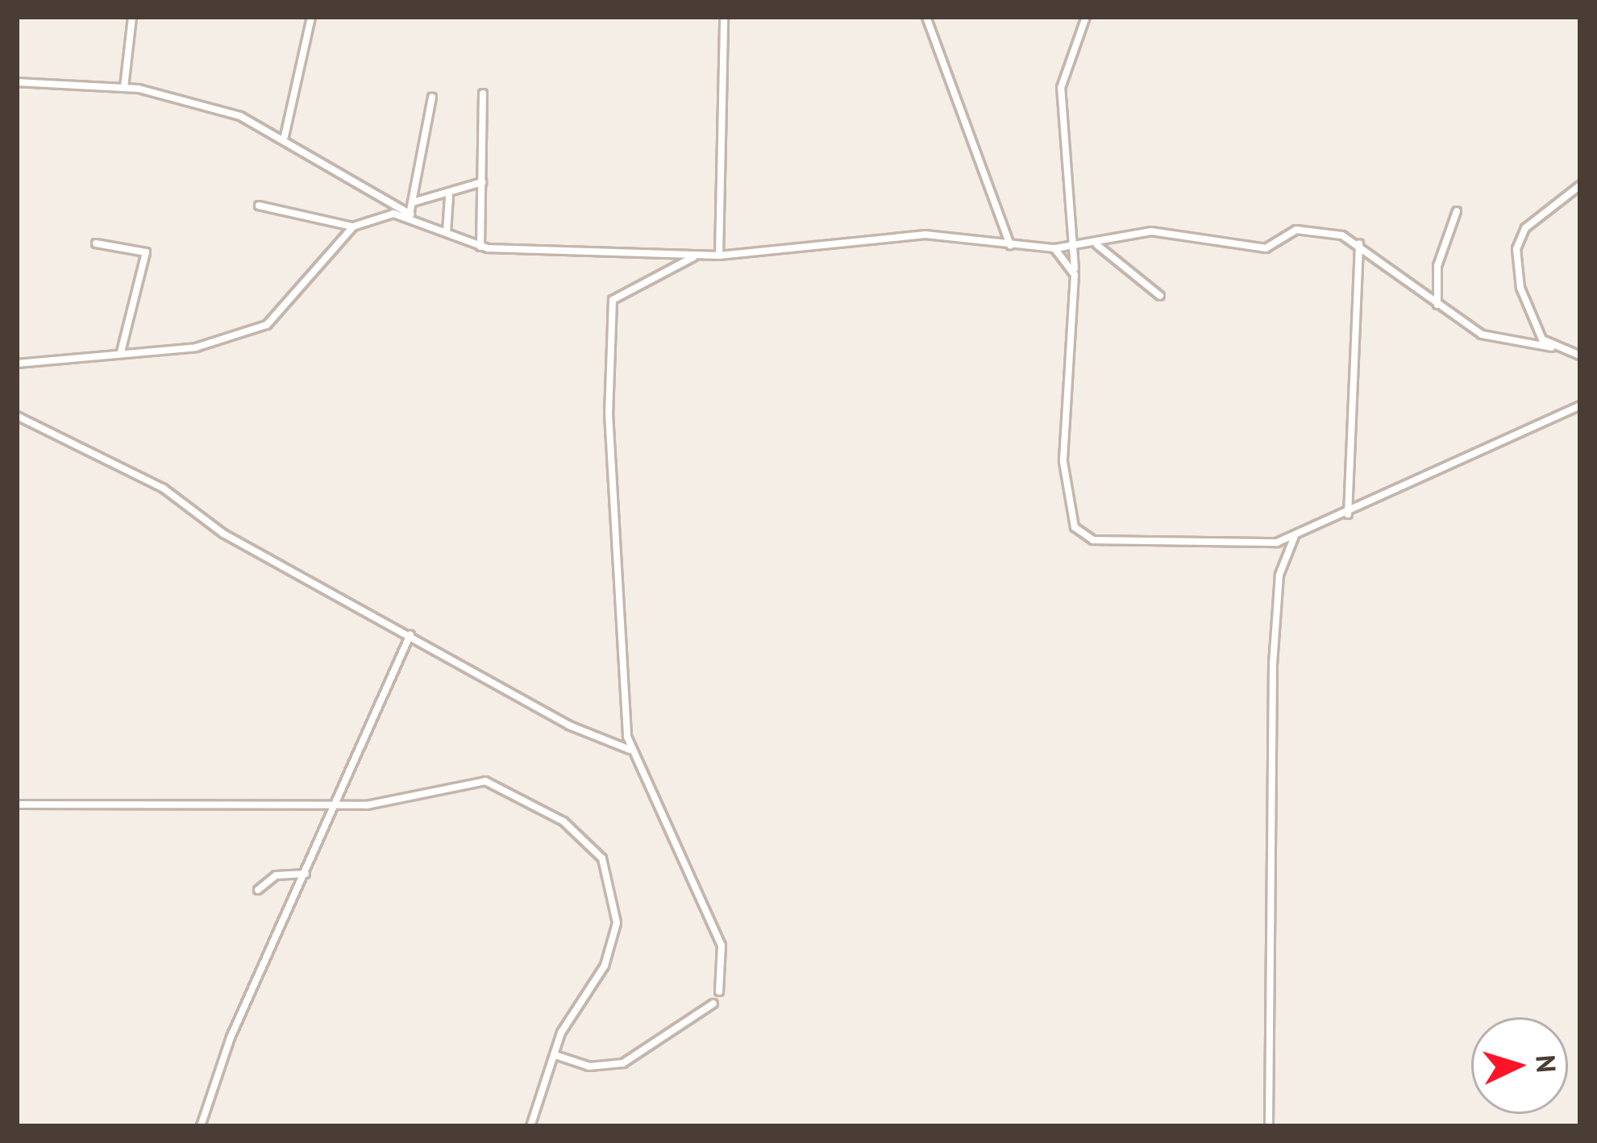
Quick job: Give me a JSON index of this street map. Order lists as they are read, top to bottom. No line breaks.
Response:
{"north":"right"}
